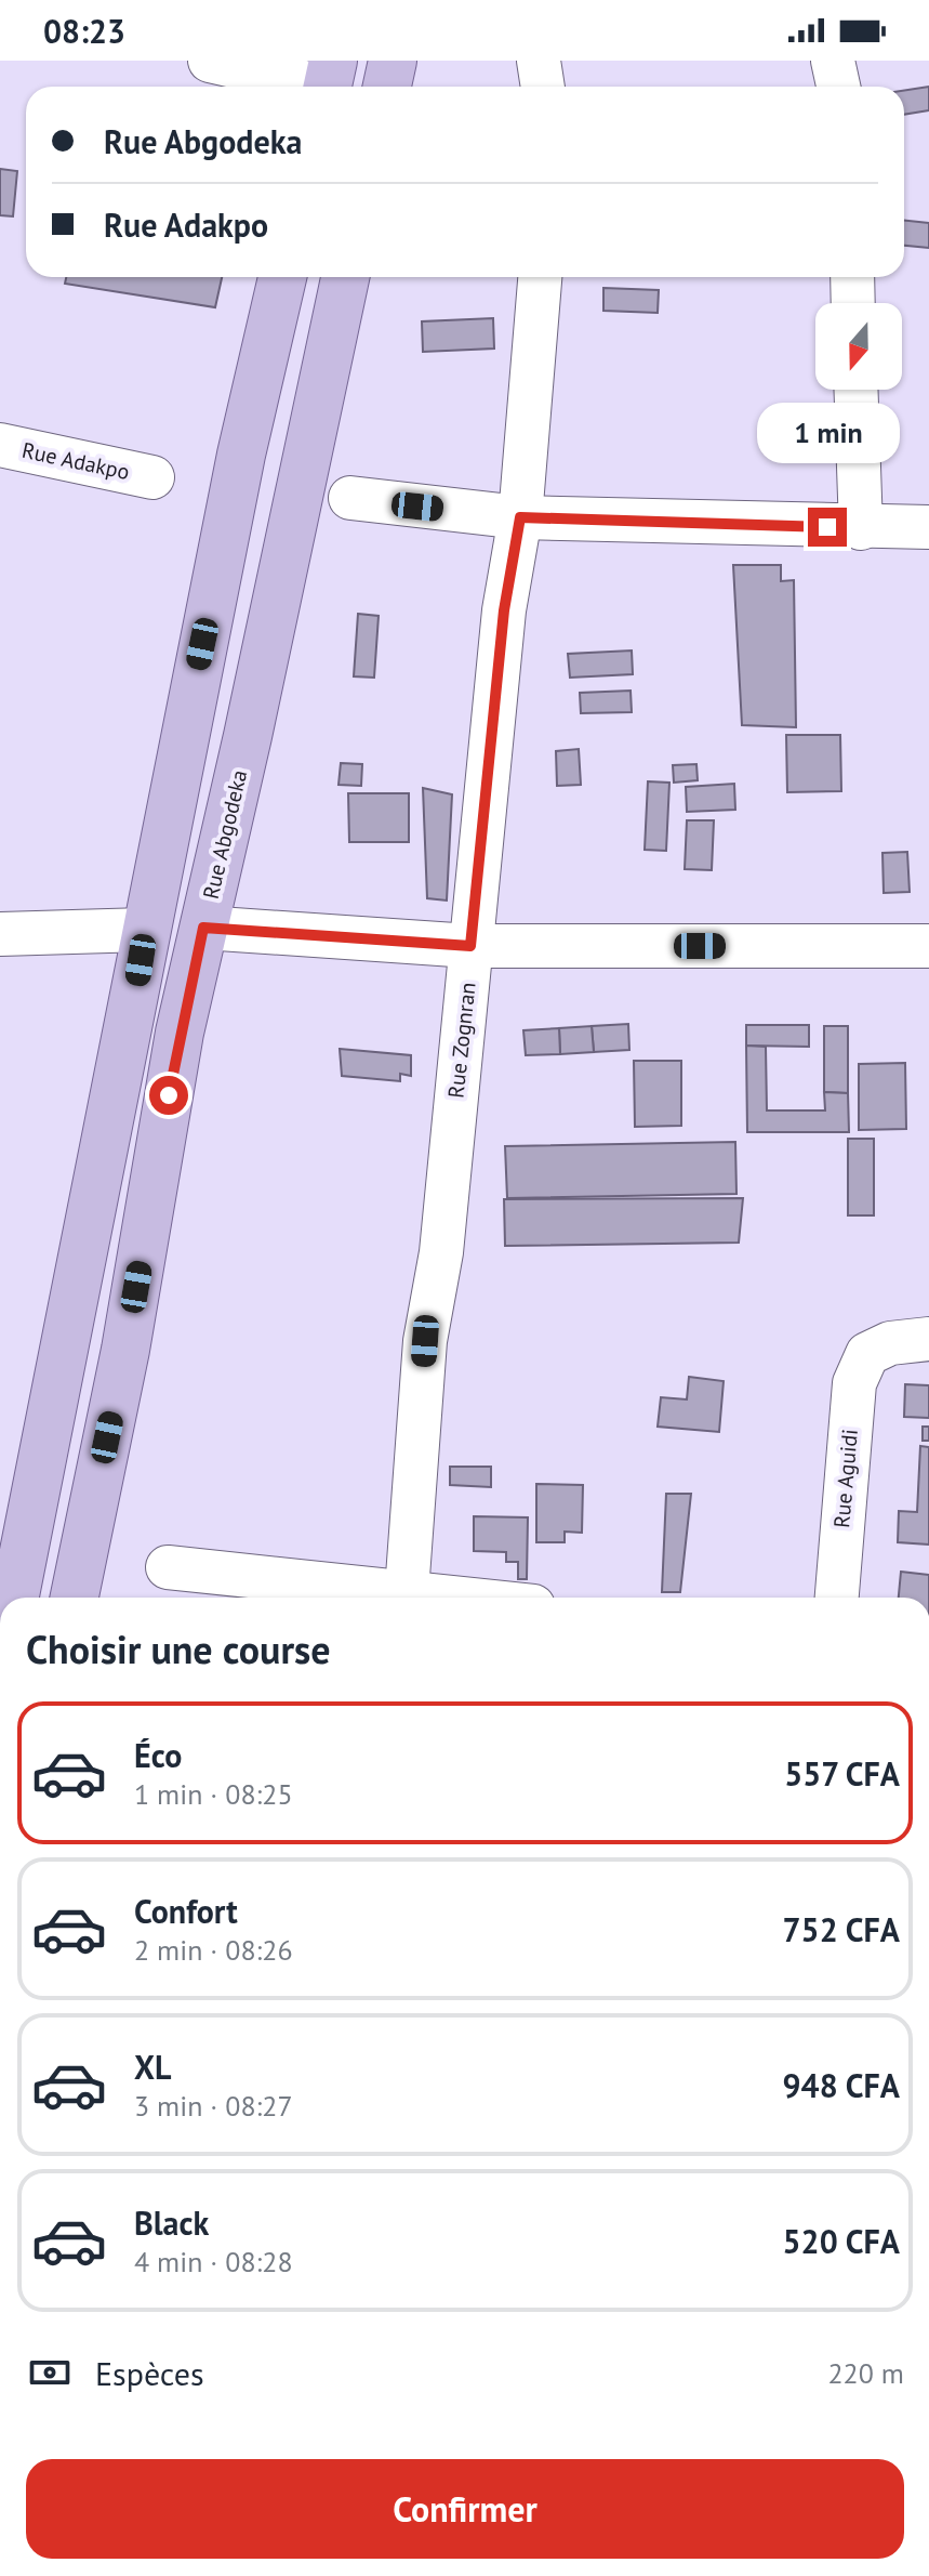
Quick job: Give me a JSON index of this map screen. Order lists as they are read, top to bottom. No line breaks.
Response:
{"streets":{"main road":["Rue Abgodeka"],"street":["Rue Adakpo","Rue Zognran","Rue Aguidi"]},"north":"bottom","page":{"status":"08:23","banner":["Rue Abgodeka","Rue Adakpo"],"bubble":"1 min","heading":"Choisir une course","list":[{"name":"Éco","note":"1 min · 08:25","value":"557 CFA"},{"name":"Confort","note":"2 min · 08:26","value":"752 CFA"},{"name":"XL","note":"3 min · 08:27","value":"948 CFA"},{"name":"Black","note":"4 min · 08:28","value":"520 CFA"}],"pay":["Espèces","220 m"],"buttons":"Confirmer"}}
